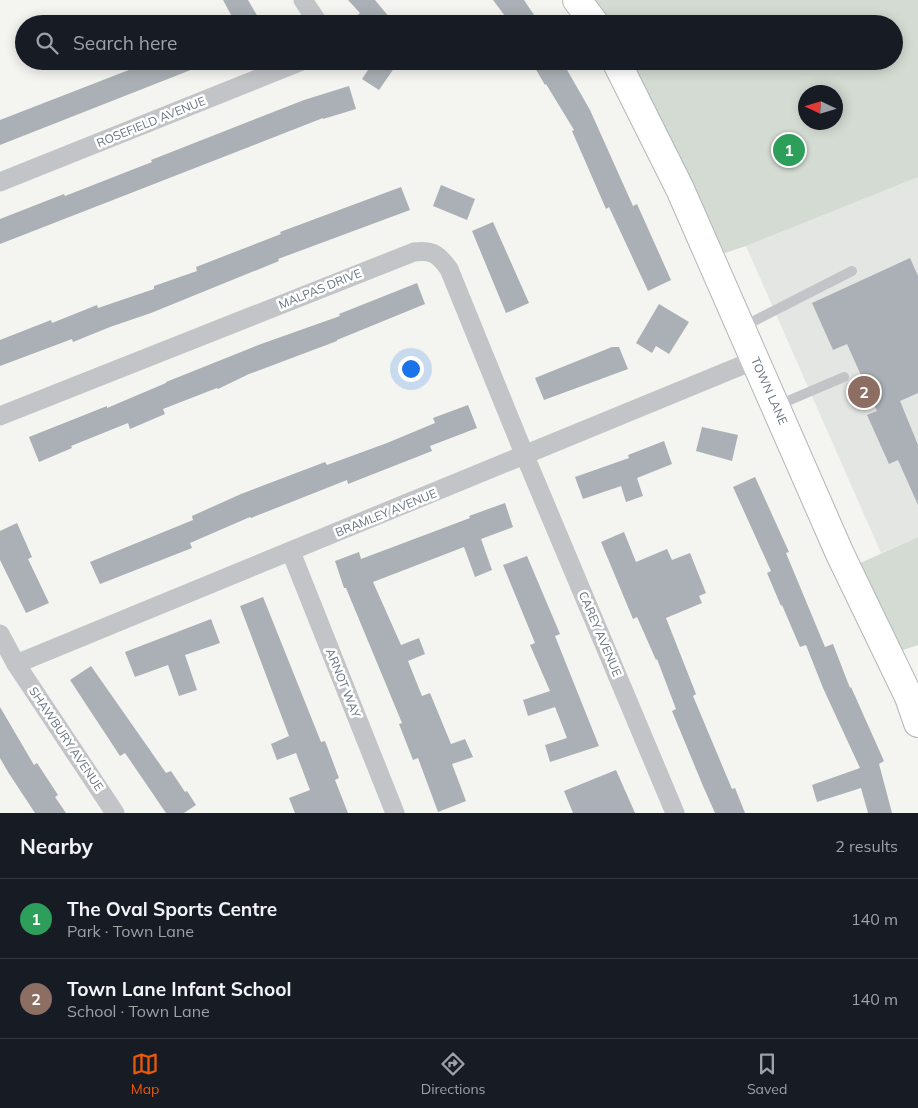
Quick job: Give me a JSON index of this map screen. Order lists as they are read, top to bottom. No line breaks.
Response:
{"streets":{"main road":["TOWN LANE"],"street":["ROSEFIELD AVENUE","MALPAS DRIVE","BRAMLEY AVENUE","CAREY AVENUE","ARNOT WAY","SHAWBURY AVENUE"]},"crossings":[["MALPAS DRIVE","BRAMLEY AVENUE"],["MALPAS DRIVE","CAREY AVENUE"],["TOWN LANE","BRAMLEY AVENUE"],["BRAMLEY AVENUE","CAREY AVENUE"],["BRAMLEY AVENUE","ARNOT WAY"],["BRAMLEY AVENUE","SHAWBURY AVENUE"]],"north":"left","page":{"search":"Search here","pins":["1","2"],"heading":["Nearby","2 results"],"list":[{"mark":"1","name":"The Oval Sports Centre","note":"Park · Town Lane","value":"140 m"},{"mark":"2","name":"Town Lane Infant School","note":"School · Town Lane","value":"140 m"}],"nav":["Map","Directions","Saved"]}}
